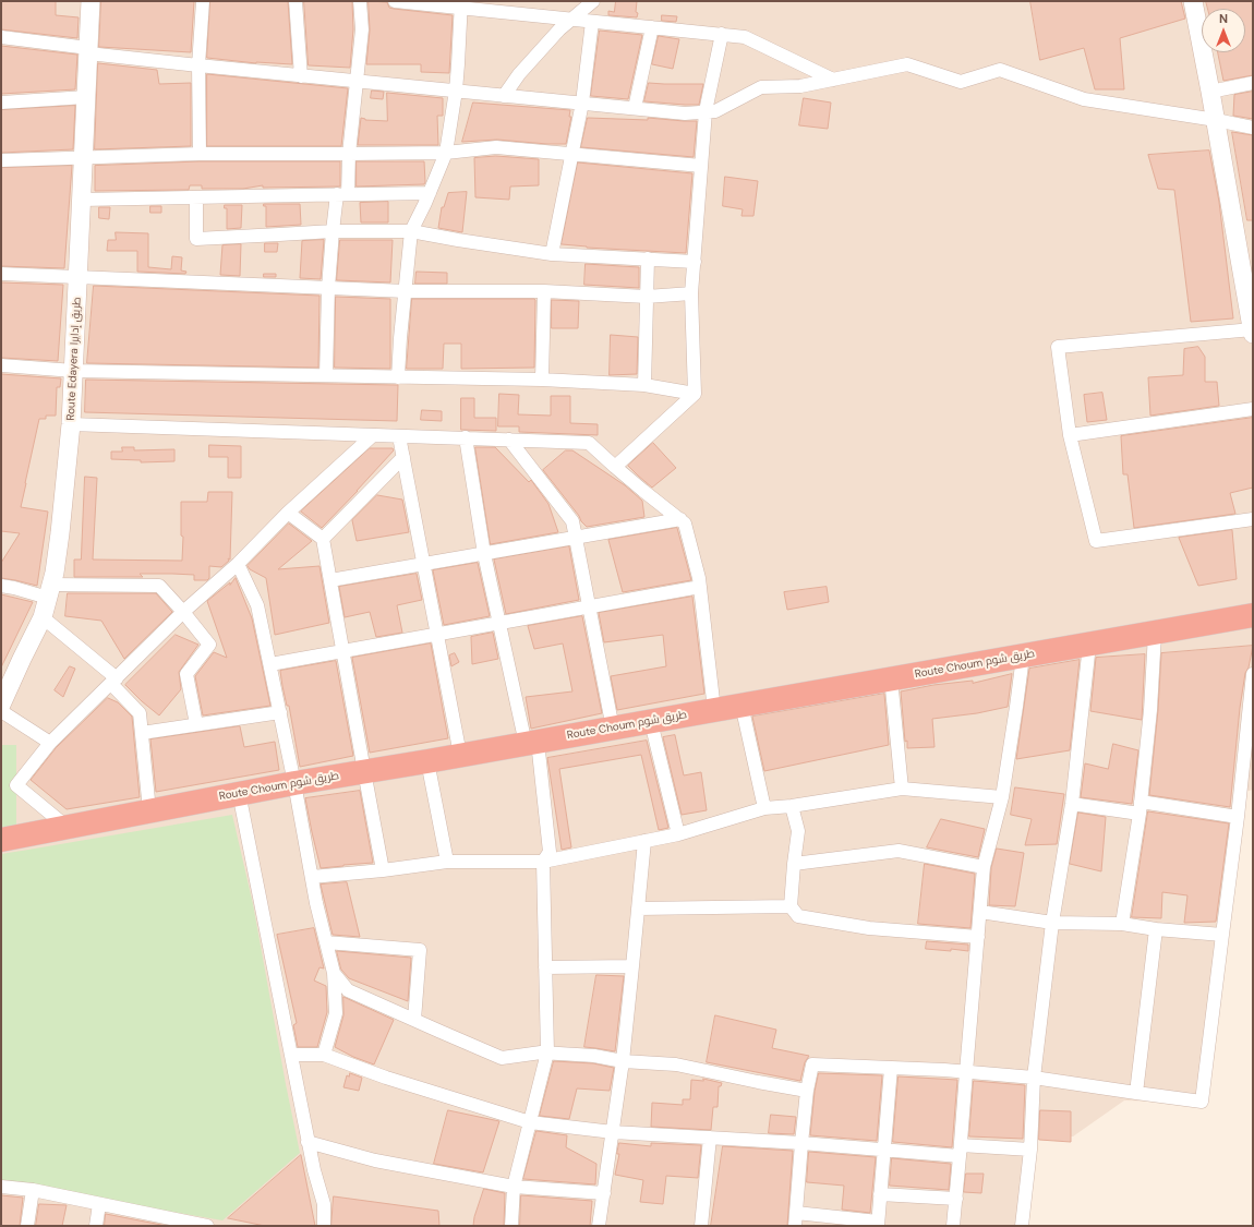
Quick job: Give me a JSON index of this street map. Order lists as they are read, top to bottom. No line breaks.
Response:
{"streets":{"highway":["Route Choum طريق شوم"],"street":["Route Edayera طريق إدايرا"]},"north":"top"}
